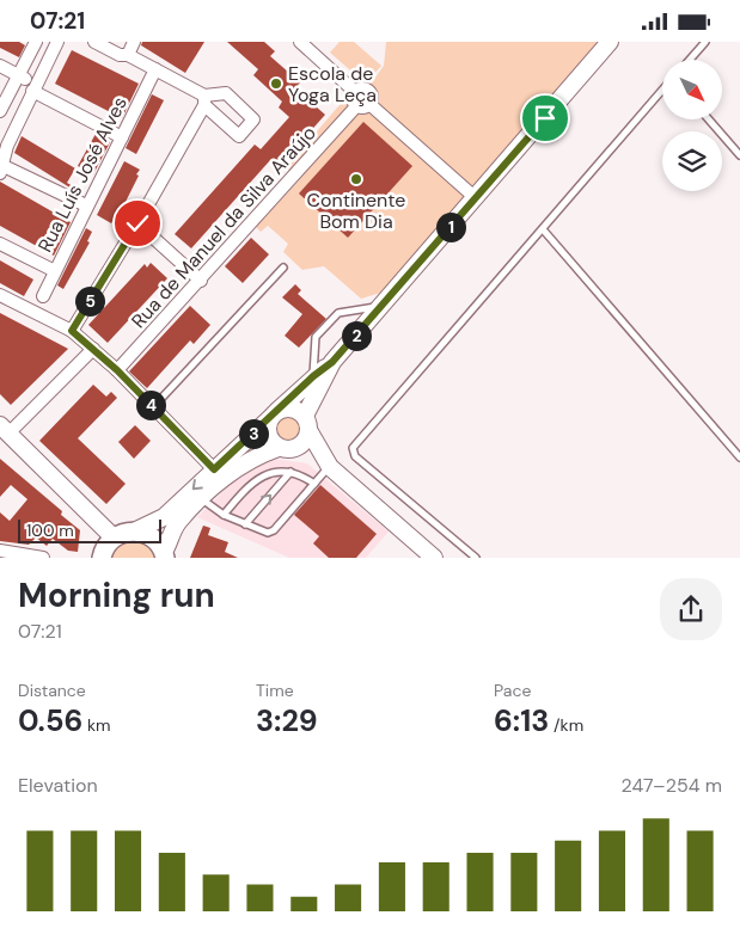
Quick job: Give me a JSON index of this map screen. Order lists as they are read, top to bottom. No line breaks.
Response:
{"streets":{"street":["Rua Luís José Alves","Rua de Manuel da Silva Araújo"]},"places":["Escola de Yoga Leça","Continente Bom Dia"],"scale_bar":"100 m","north":"bottom right","page":{"status":"07:21","pins":["1","5","2","4","3"],"scale":"100 m","heading":["Morning run","07:21"],"stats":[["Distance","0.56 km"],["Time","3:29"],["Pace","6:13 /km"]],"chart":["Elevation","247–254 m"]}}
